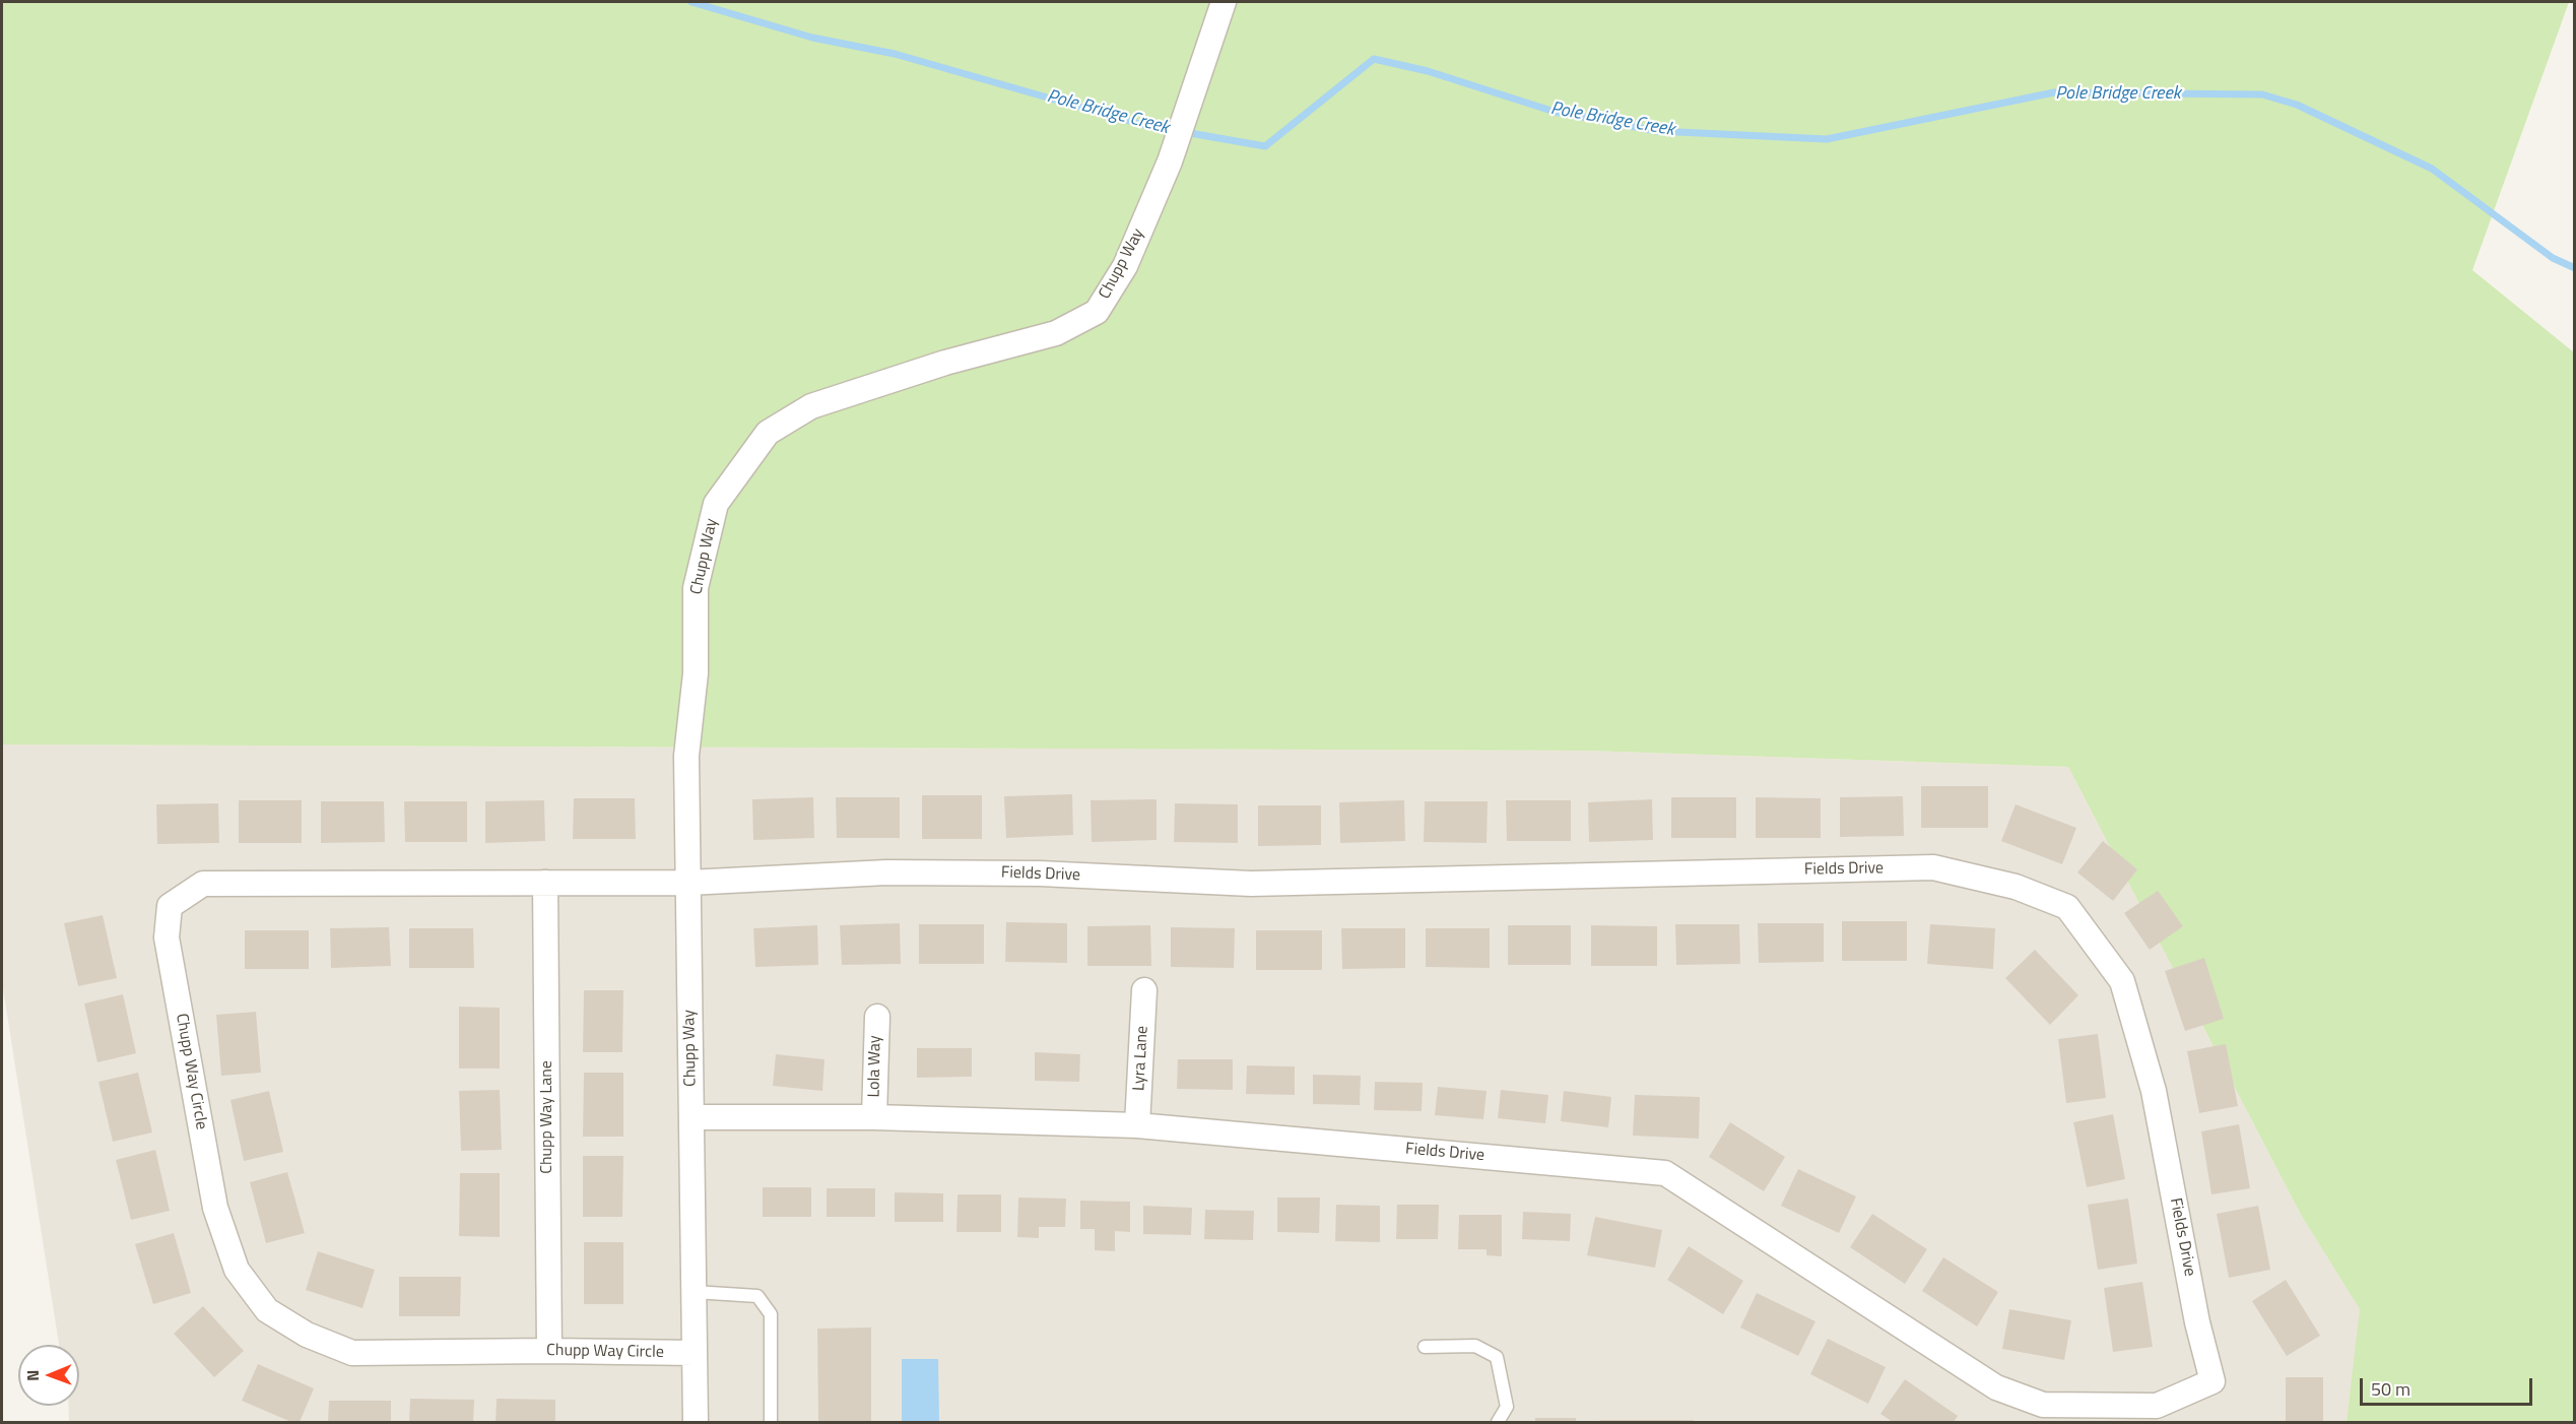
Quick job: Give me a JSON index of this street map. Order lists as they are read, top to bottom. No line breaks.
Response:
{"streets":{"street":["Chupp Way","Fields Drive","Lyra Lane","Lola Way","Chupp Way Circle","Chupp Way Lane"]},"crossings":[["Chupp Way","Fields Drive"],["Chupp Way","Chupp Way Circle"],["Fields Drive","Lyra Lane"],["Fields Drive","Lola Way"],["Fields Drive","Chupp Way Circle"],["Chupp Way Circle","Chupp Way Lane"]],"water":["Pole Bridge Creek"],"scale_bar":"50 m","north":"left"}
